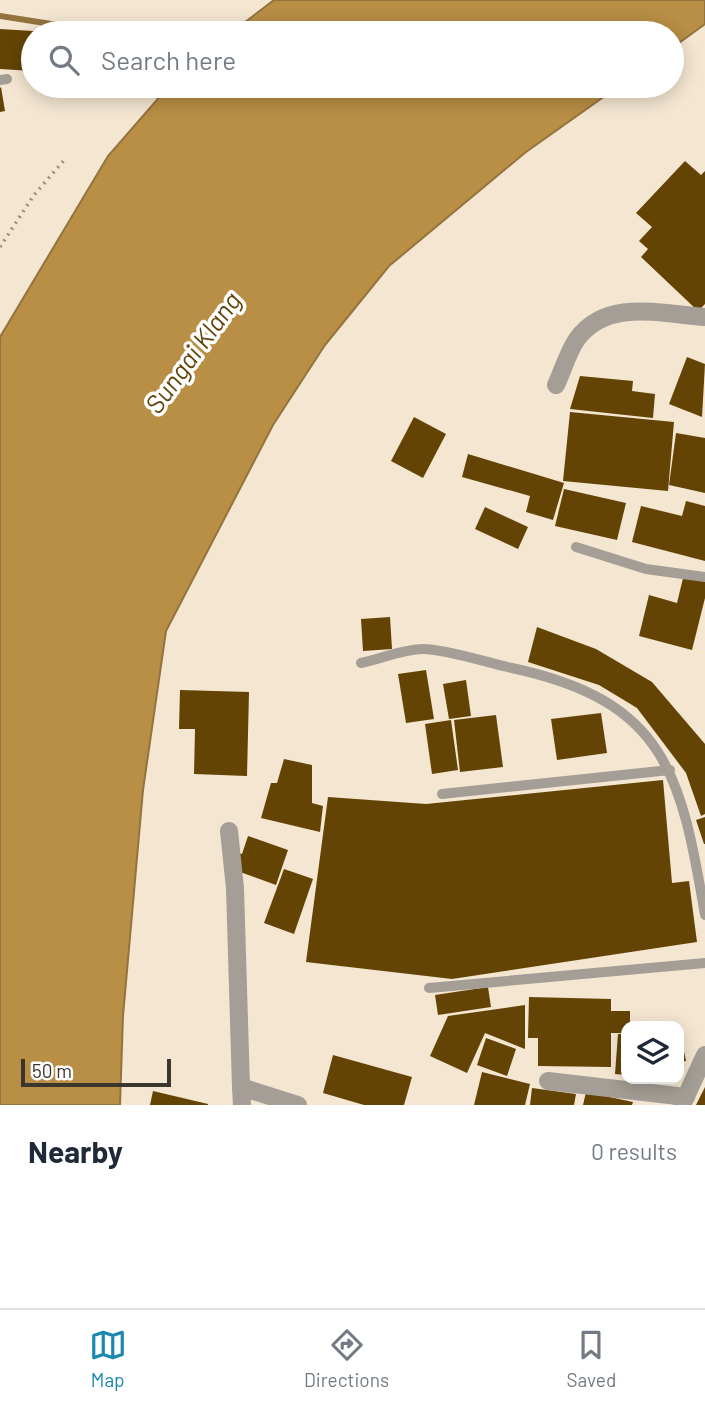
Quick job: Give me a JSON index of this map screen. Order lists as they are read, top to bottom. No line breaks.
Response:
{"water":["Sungai Klang"],"scale_bar":"50 m","page":{"search":"Search here","scale":"50 m","heading":["Nearby","0 results"],"nav":["Map","Directions","Saved"]}}
